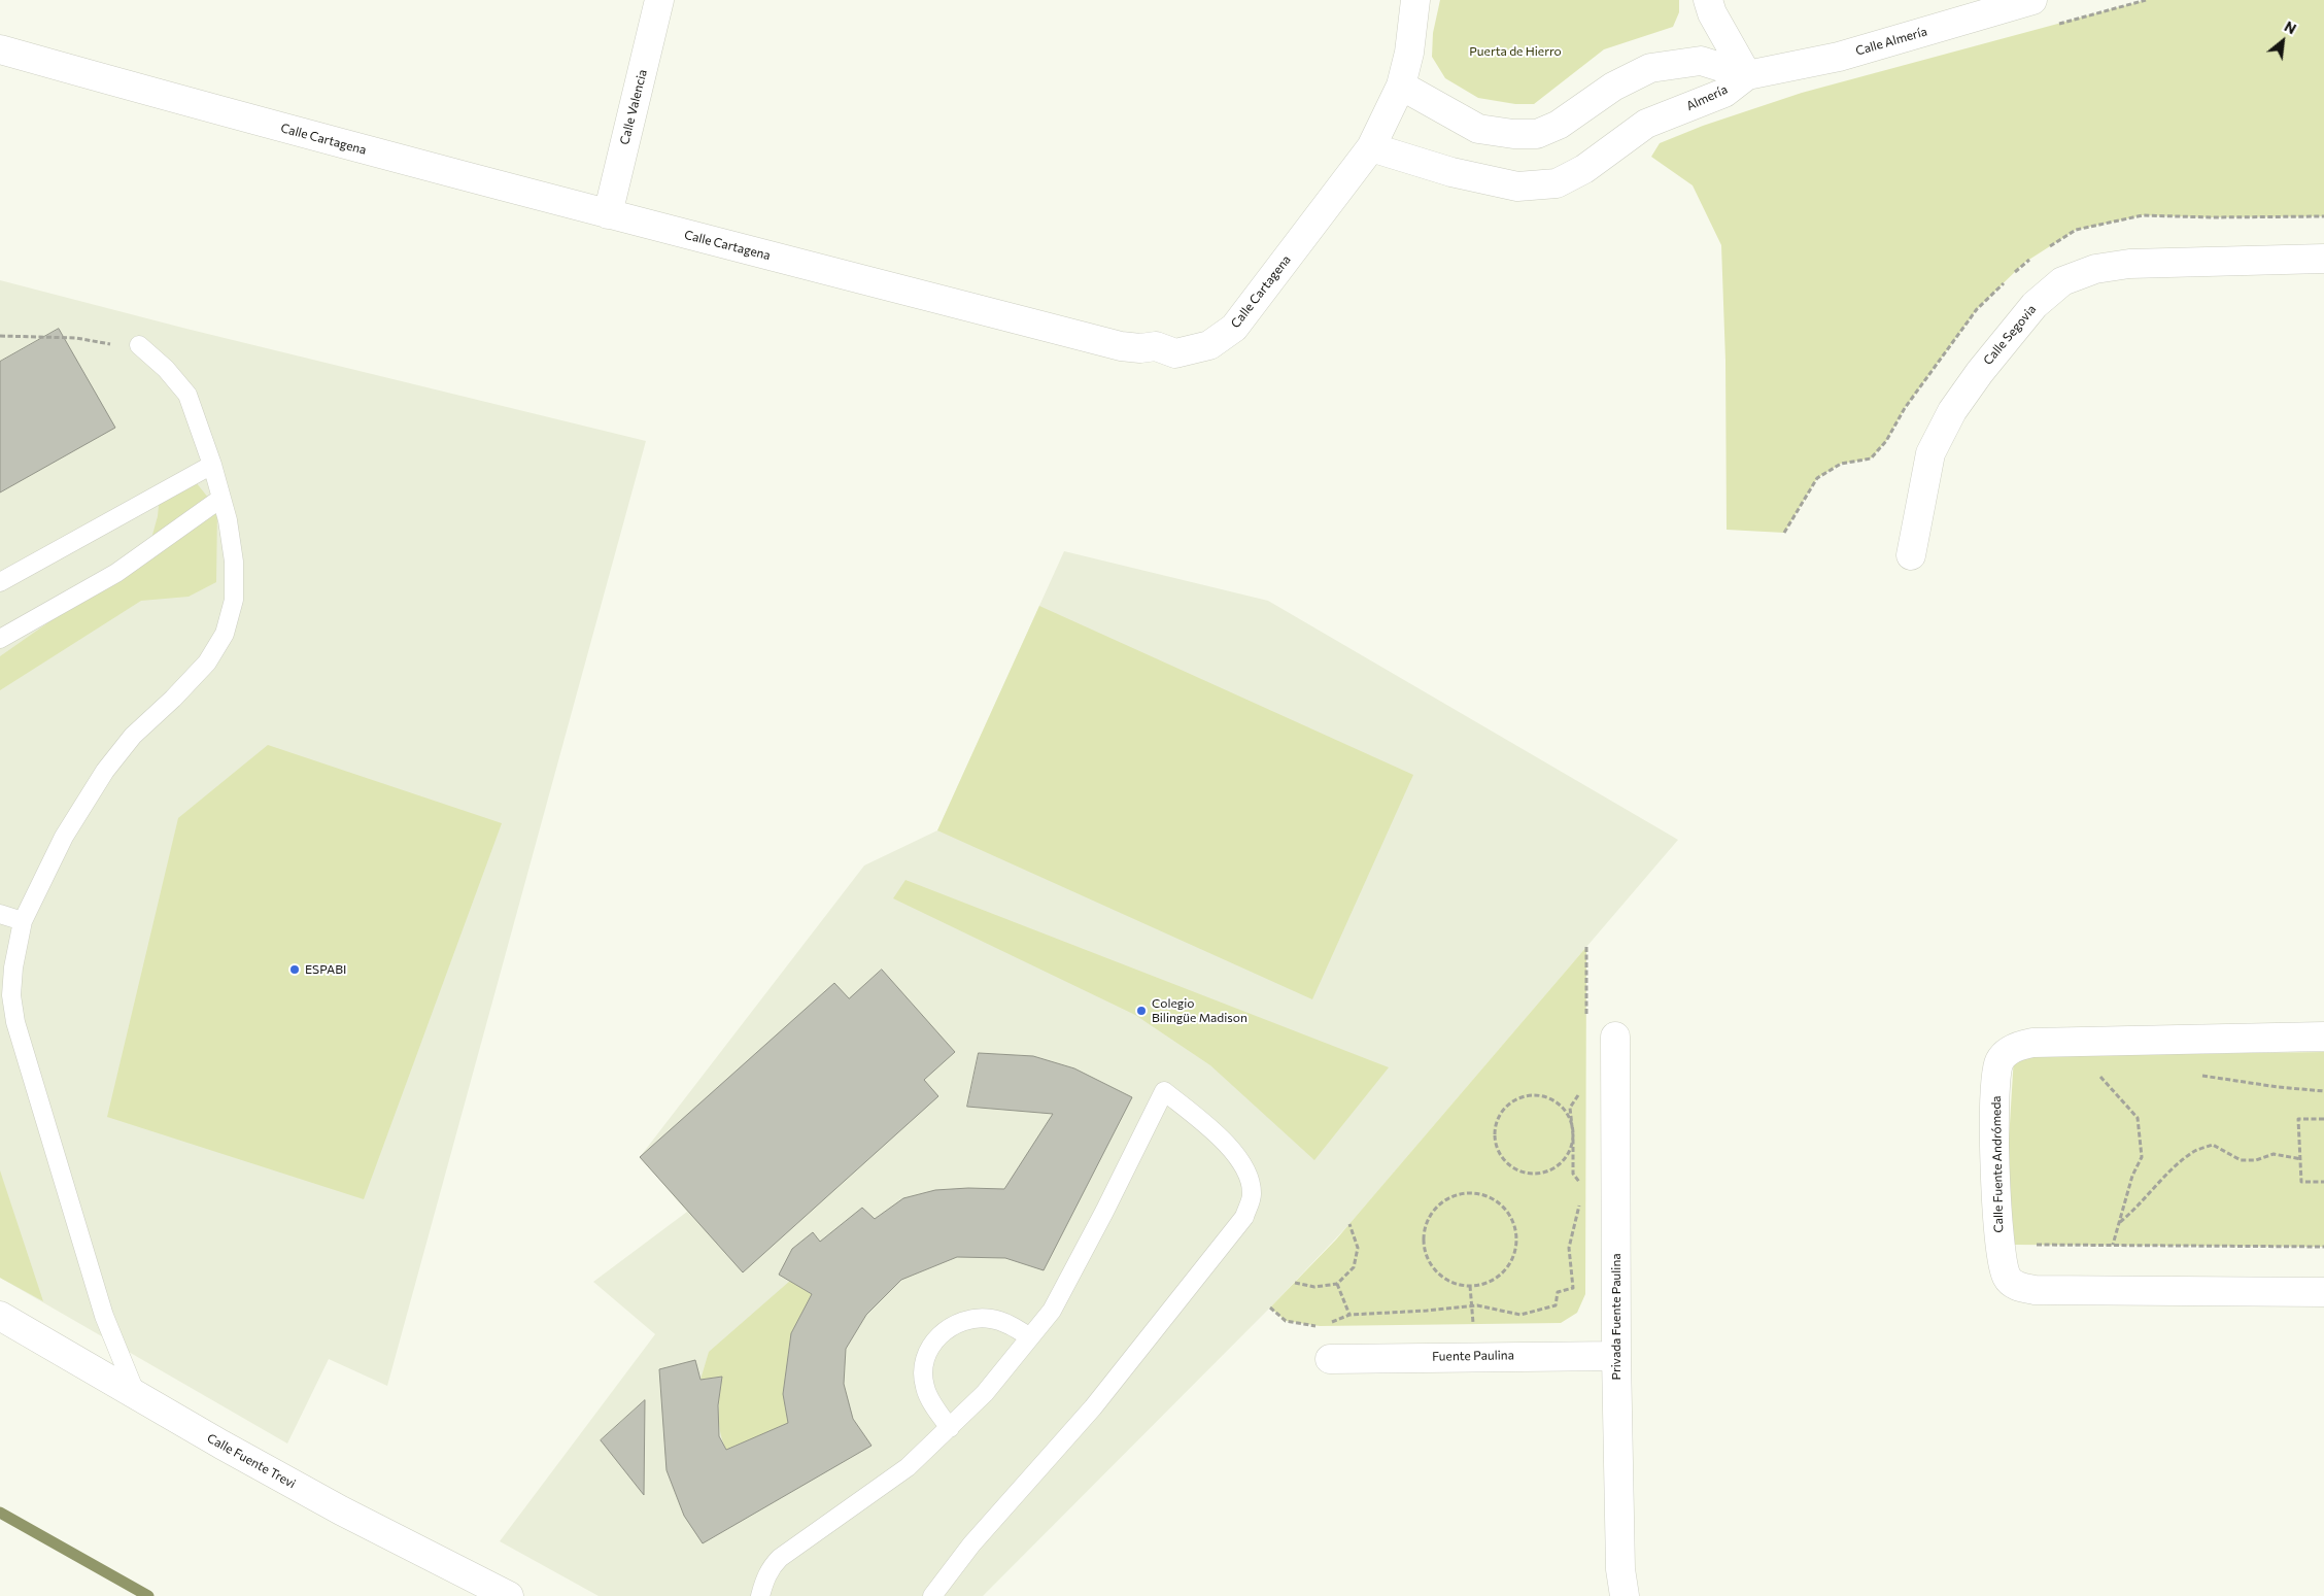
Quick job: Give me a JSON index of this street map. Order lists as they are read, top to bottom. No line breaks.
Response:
{"streets":{"street":["Calle Almería","Almería","Calle Valencia","Calle Cartagena","Calle Segovia","Calle Fuente Andrómeda","Privada Fuente Paulina","Fuente Paulina","Calle Fuente Trevi"]},"crossings":[["Calle Almería","Almería"],["Almería","Calle Cartagena"],["Calle Valencia","Calle Cartagena"],["Privada Fuente Paulina","Fuente Paulina"]],"parks":["Puerta de Hierro"],"places":["ESPABI","Colegio Bilingüe Madison"],"north":"top right"}
